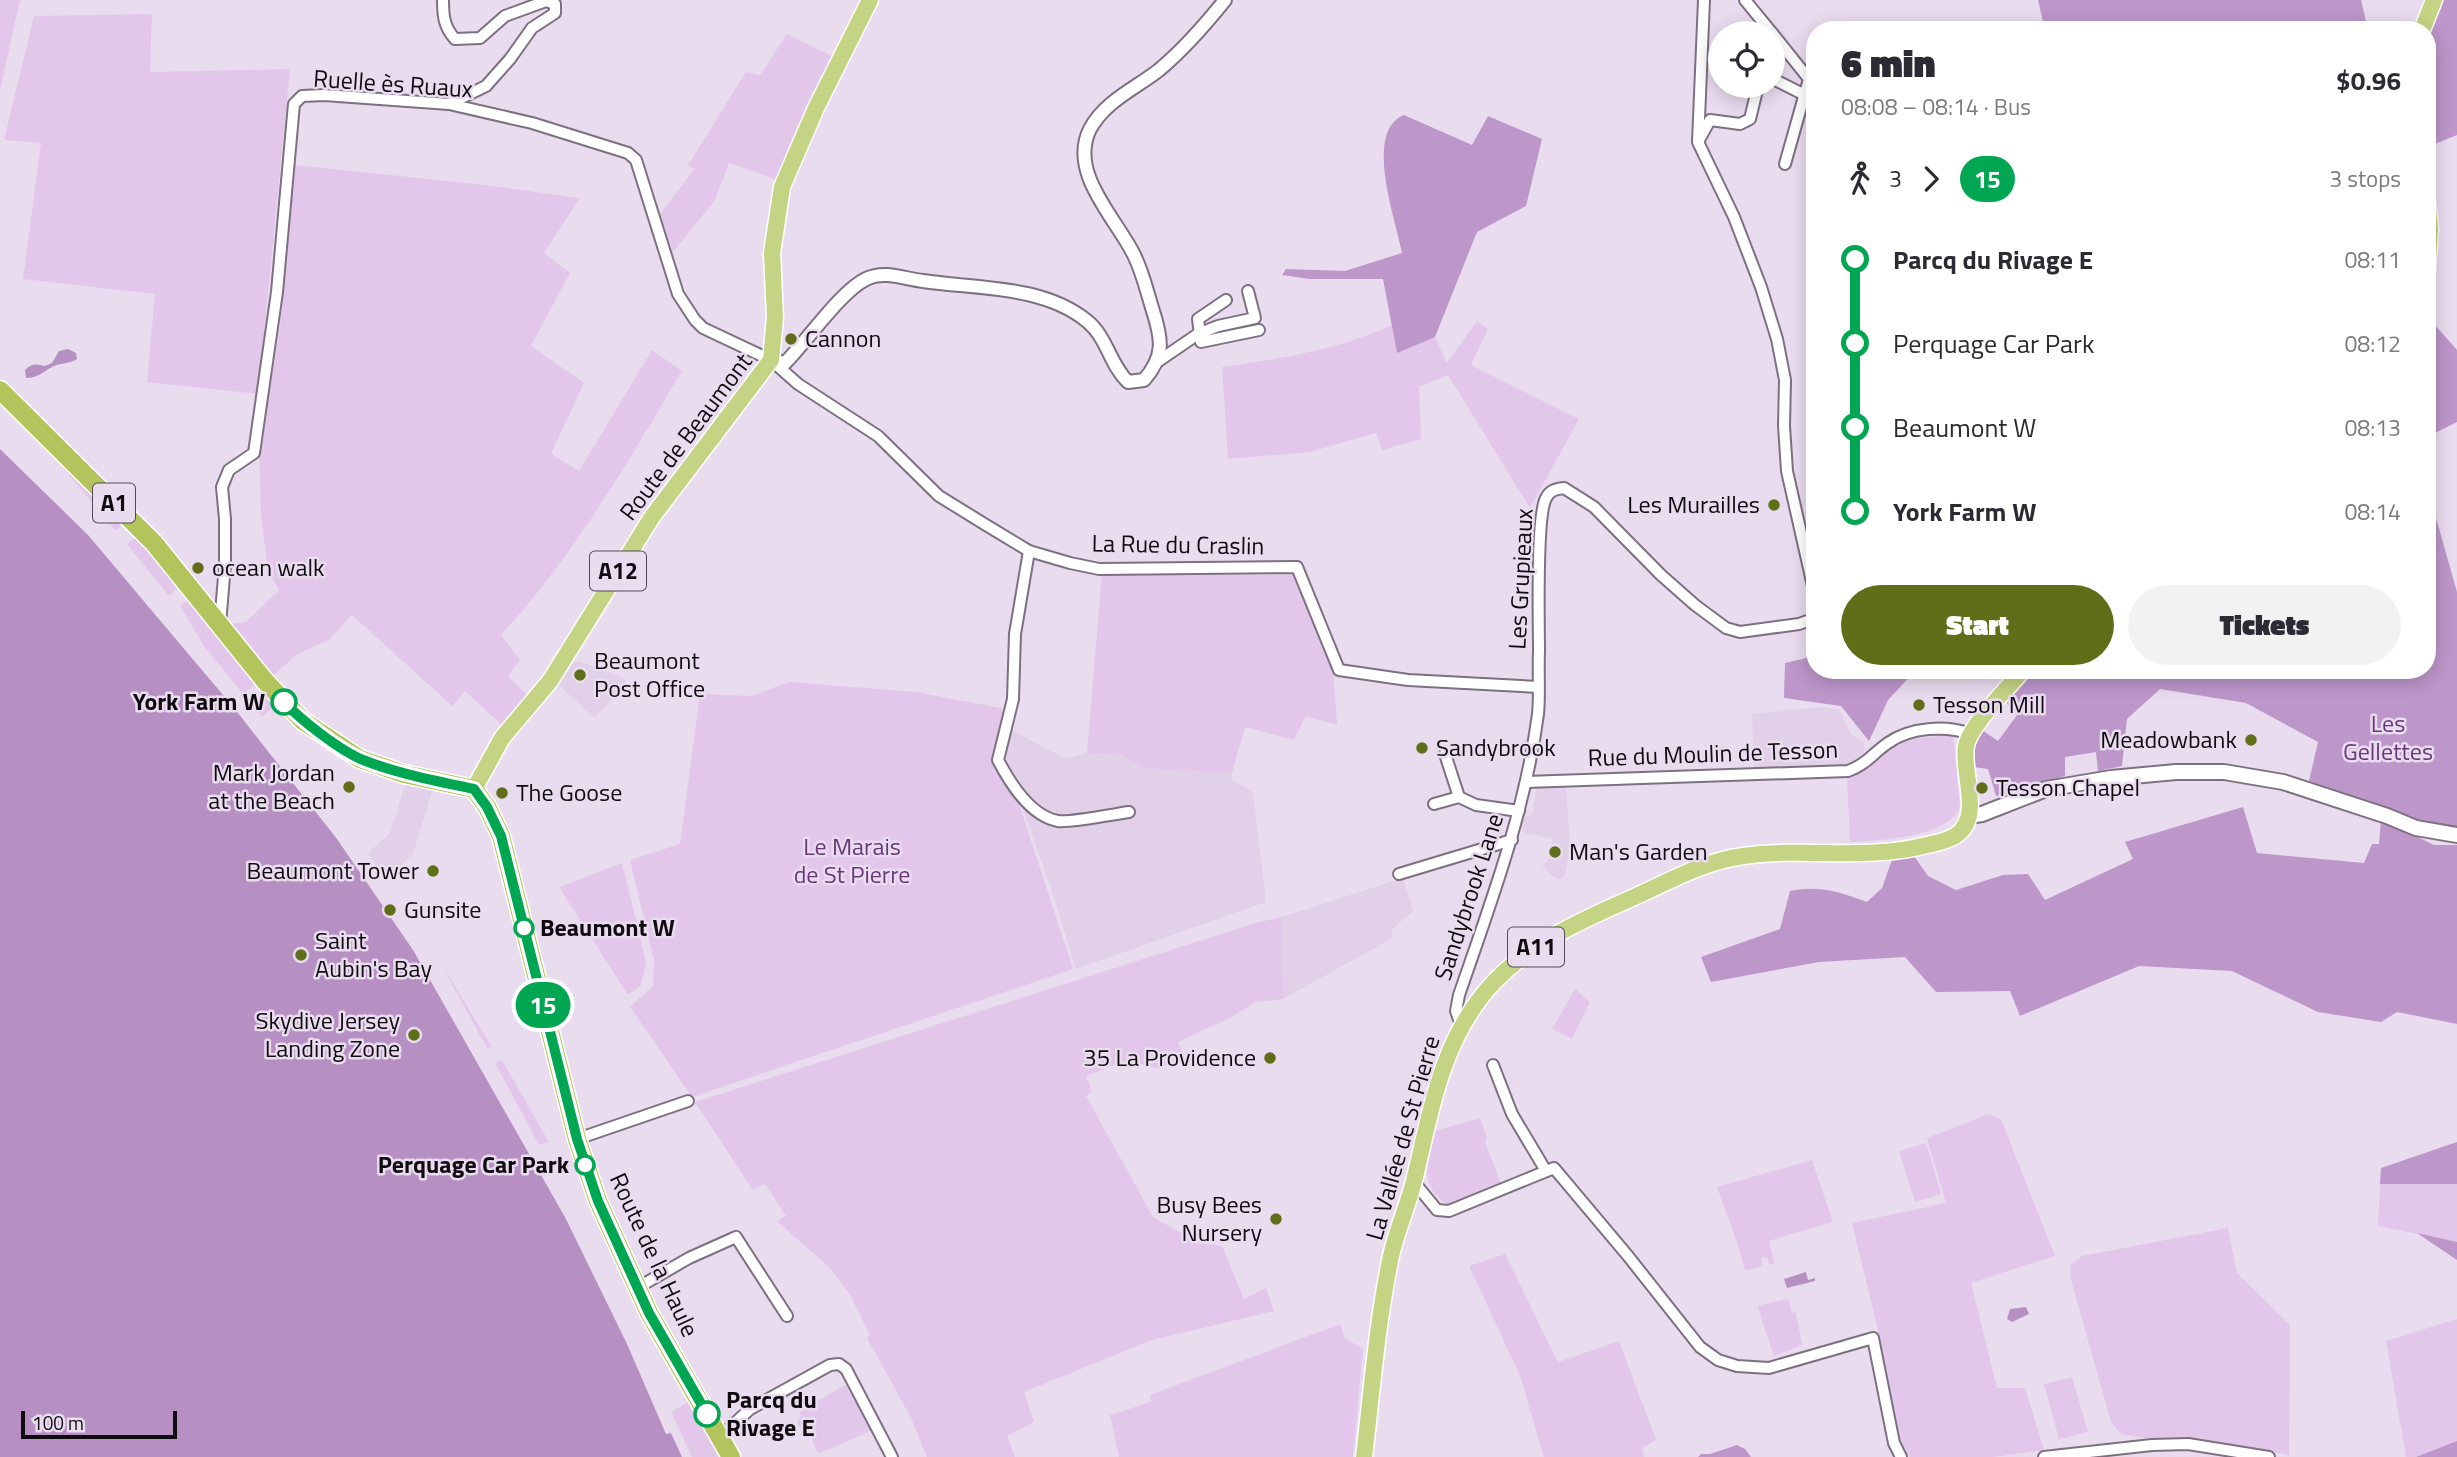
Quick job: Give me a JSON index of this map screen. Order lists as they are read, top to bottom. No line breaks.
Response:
{"streets":{"highway":["A1","Route de la Haule"],"main road":["Route de Beaumont","A12","A11","La Vallée de St Pierre"],"street":["Ruelle ès Ruaux","La Rue du Craslin","Les Grupieaux","Rue du Moulin de Tesson","Sandybrook Lane"]},"crossings":[["Ruelle ès Ruaux","Route de Beaumont"],["Ruelle ès Ruaux","A1"],["Ruelle ès Ruaux","La Rue du Craslin"],["Route de Beaumont","A1"],["Route de Beaumont","La Rue du Craslin"],["Route de Beaumont","Route de la Haule"],["A1","Route de la Haule"],["La Rue du Craslin","Les Grupieaux"],["Les Grupieaux","Rue du Moulin de Tesson"],["Les Grupieaux","Sandybrook Lane"],["Rue du Moulin de Tesson","Sandybrook Lane"],["Sandybrook Lane","La Vallée de St Pierre"]],"parks":["Les Gellettes","Le Marais de St Pierre"],"places":["Cannon","Les Murailles","ocean walk","Beaumont Post Office","York Farm W","Tesson Mill","Meadowbank","Sandybrook","Mark Jordan at the Beach","Tesson Chapel","The Goose","Man's Garden","Beaumont Tower","Gunsite","Beaumont W","Saint Aubin's Bay","Skydive Jersey Landing Zone","35 La Providence","Perquage Car Park","Busy Bees Nursery","Parcq du Rivage E"],"lines":["bus line 15"],"scale_bar":"100 m","page":{"on_map":"15","heading":["6 min","08:08 – 08:14 · Bus","$0.96"],"legs":["3","15","3 stops"],"list":[{"name":"Parcq du Rivage E","value":"08:11"},{"name":"Perquage Car Park","value":"08:12"},{"name":"Beaumont W","value":"08:13"},{"name":"York Farm W","value":"08:14"}],"buttons":["Start","Tickets"],"scale":"100 m"}}
